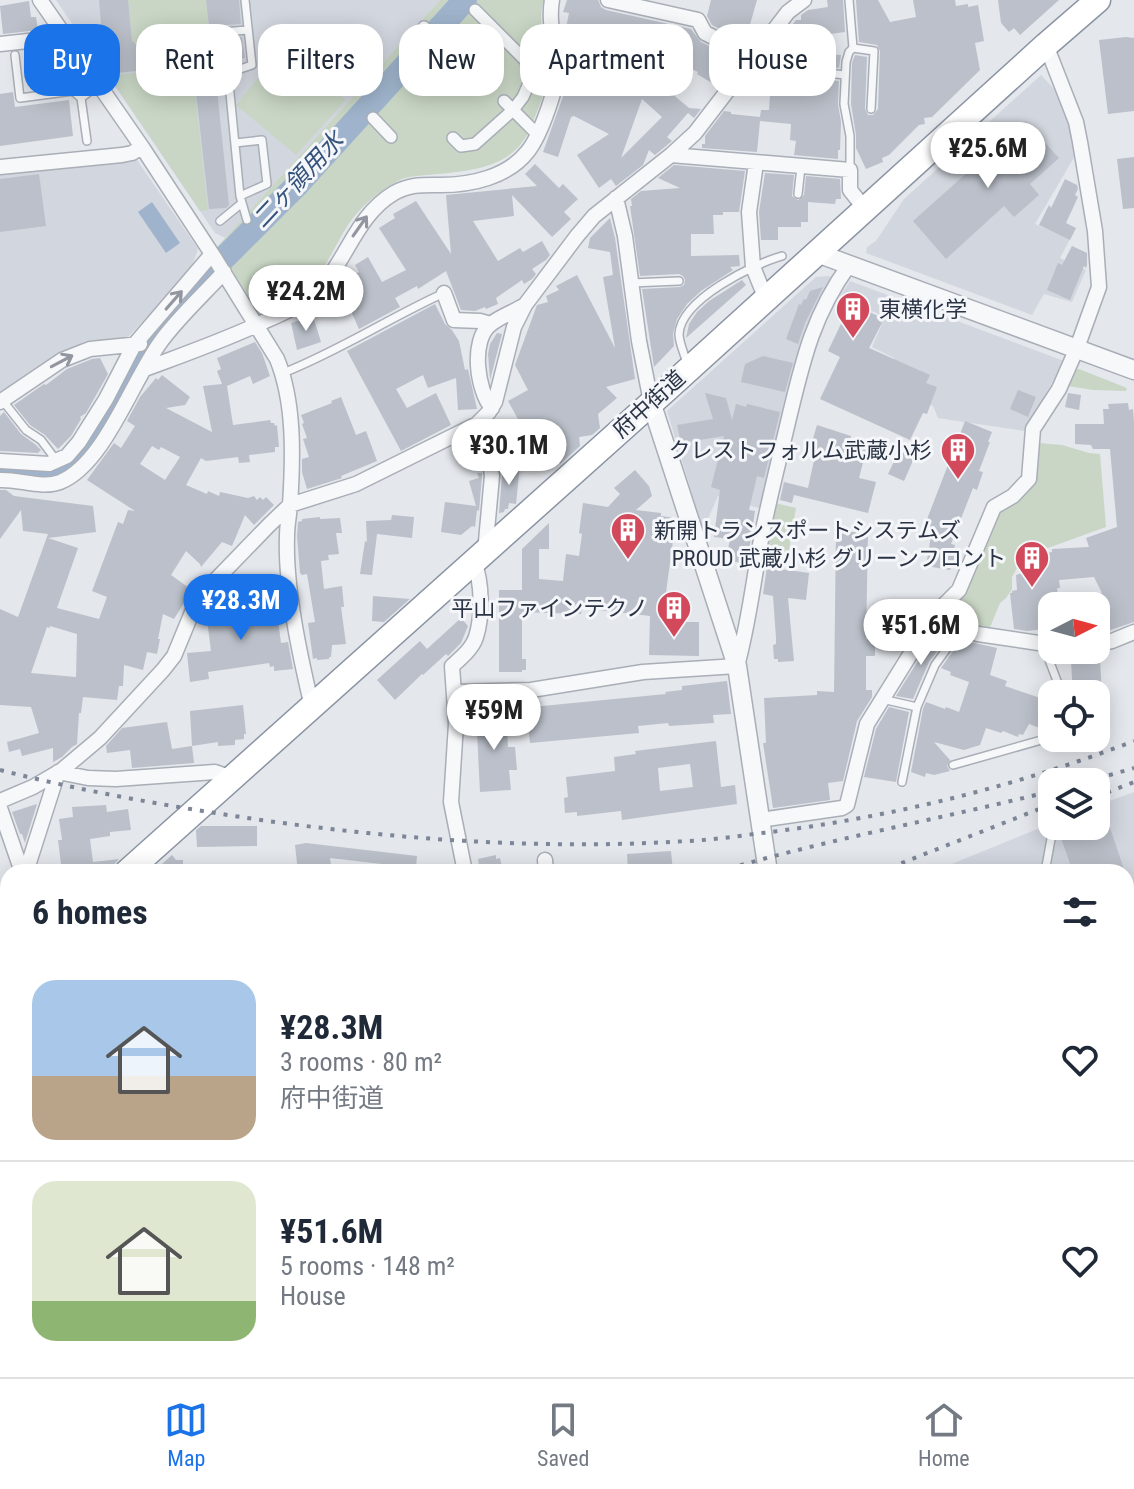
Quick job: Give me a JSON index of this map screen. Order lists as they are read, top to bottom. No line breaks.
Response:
{"streets":{"highway":["府中街道"]},"water":["二ヶ領用水"],"places":{"building":["東横化学","クレストフォルム武蔵小杉","新開トランスポートシステムズ","PROUD 武蔵小杉 グリーンフロント","平山ファインテクノ"]},"north":"right","page":{"chip":["Buy","Rent","Filters","New","Apartment","House"],"price":["¥25.6M","¥24.2M","¥30.1M","¥28.3M","¥51.6M","¥59M"],"heading":"6 homes","list":[{"name":"¥28.3M","note":"3 rooms · 80 m² · 府中街道"},{"name":"¥51.6M","note":"5 rooms · 148 m² · House"}],"tabs":["Map","Saved","Home"]}}
